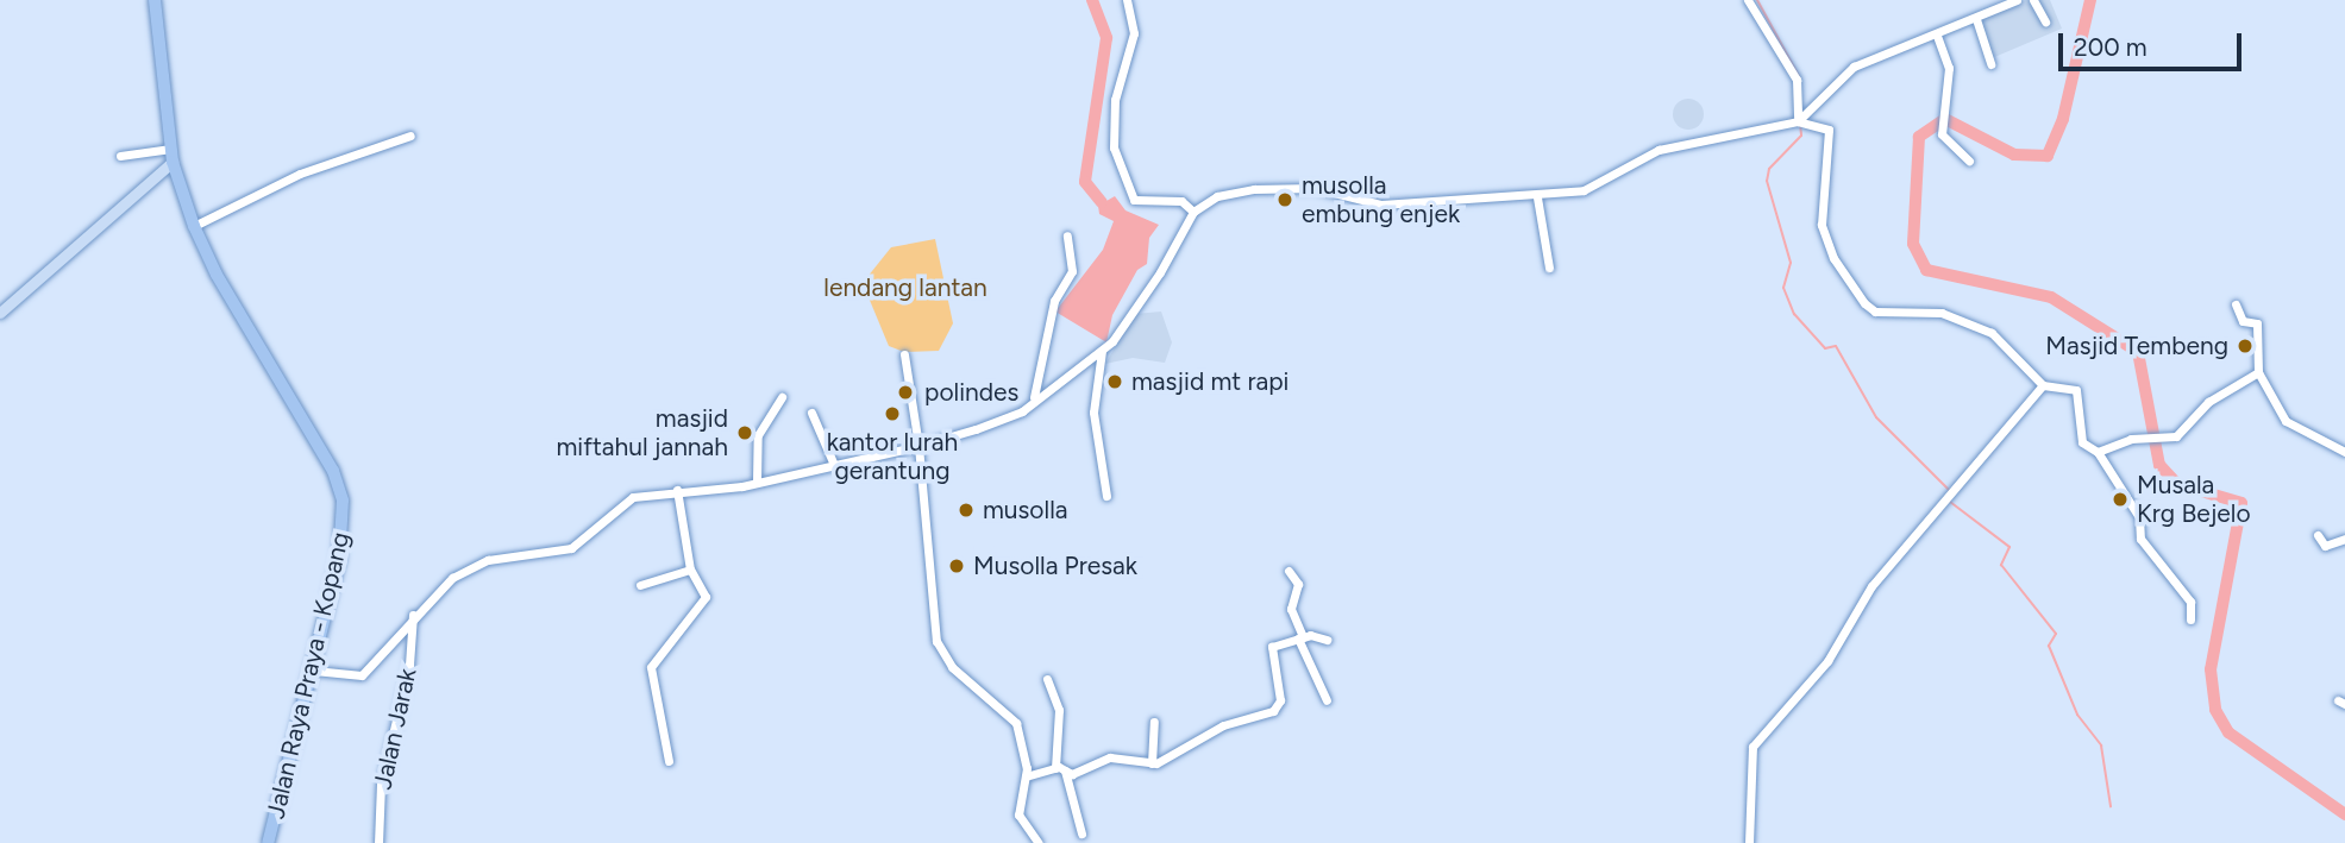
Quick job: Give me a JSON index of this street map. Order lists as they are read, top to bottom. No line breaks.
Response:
{"streets":{"highway":["Jalan Raya Praya - Kopang"],"street":["Jalan Jarak"]},"parks":["lendang lantan"],"places":["musolla embung enjek","Masjid Tembeng","masjid mt rapi","polindes","kantor lurah gerantung","masjid miftahul jannah","Musala Krg Bejelo","musolla","Musolla Presak"],"scale_bar":"200 m"}
